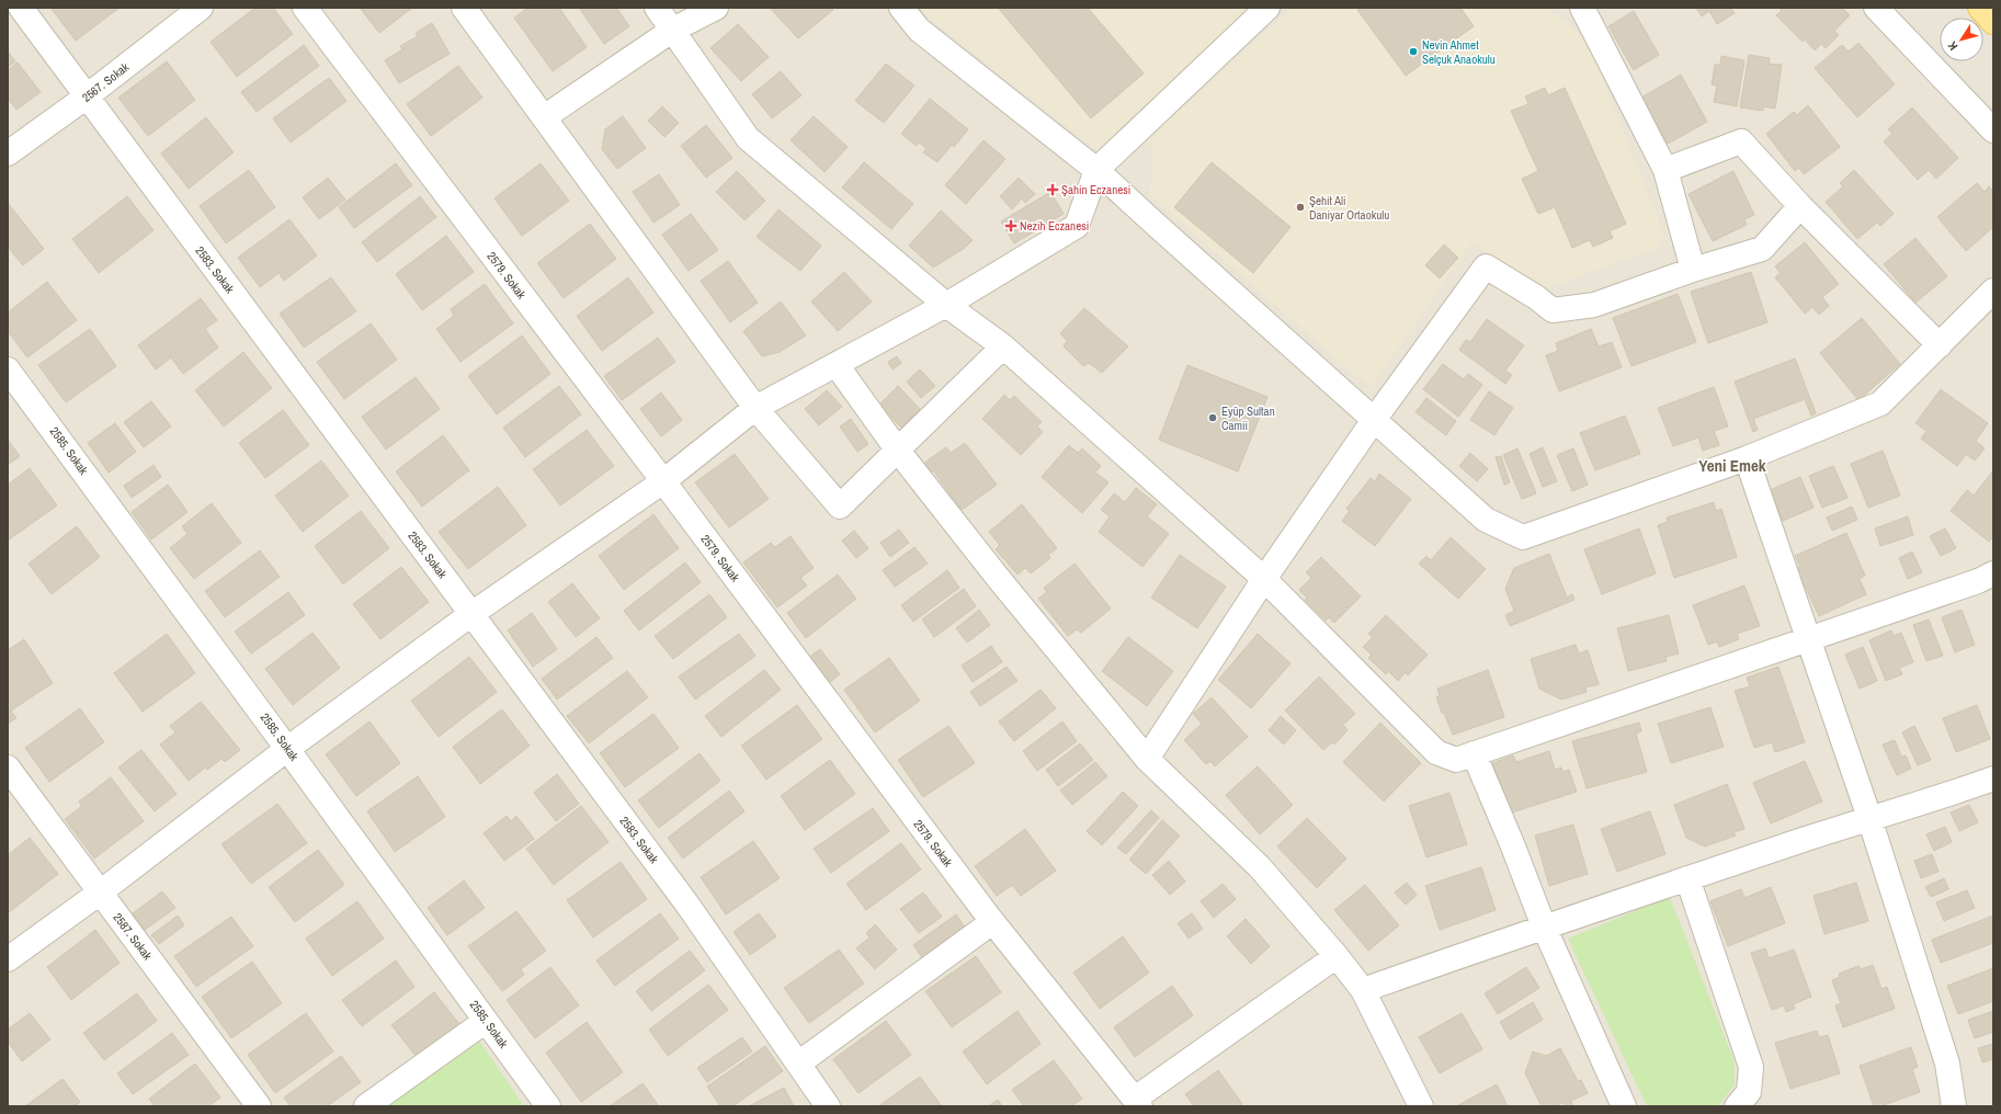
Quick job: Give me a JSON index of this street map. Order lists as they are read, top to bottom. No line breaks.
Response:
{"streets":{"street":["2567. Sokak","2583. Sokak","2579. Sokak","2585. Sokak","2587. Sokak"]},"crossings":[["2567. Sokak","2583. Sokak"]],"districts":["Yeni Emek"],"places":{"other":["Nevin Ahmet Selçuk Anaokulu","Şehit Ali Daniyar Ortaokulu","Eyüp Sultan Camii"],"health":["Şahin Eczanesi","Nezih Eczanesi"]},"north":"bottom left"}
